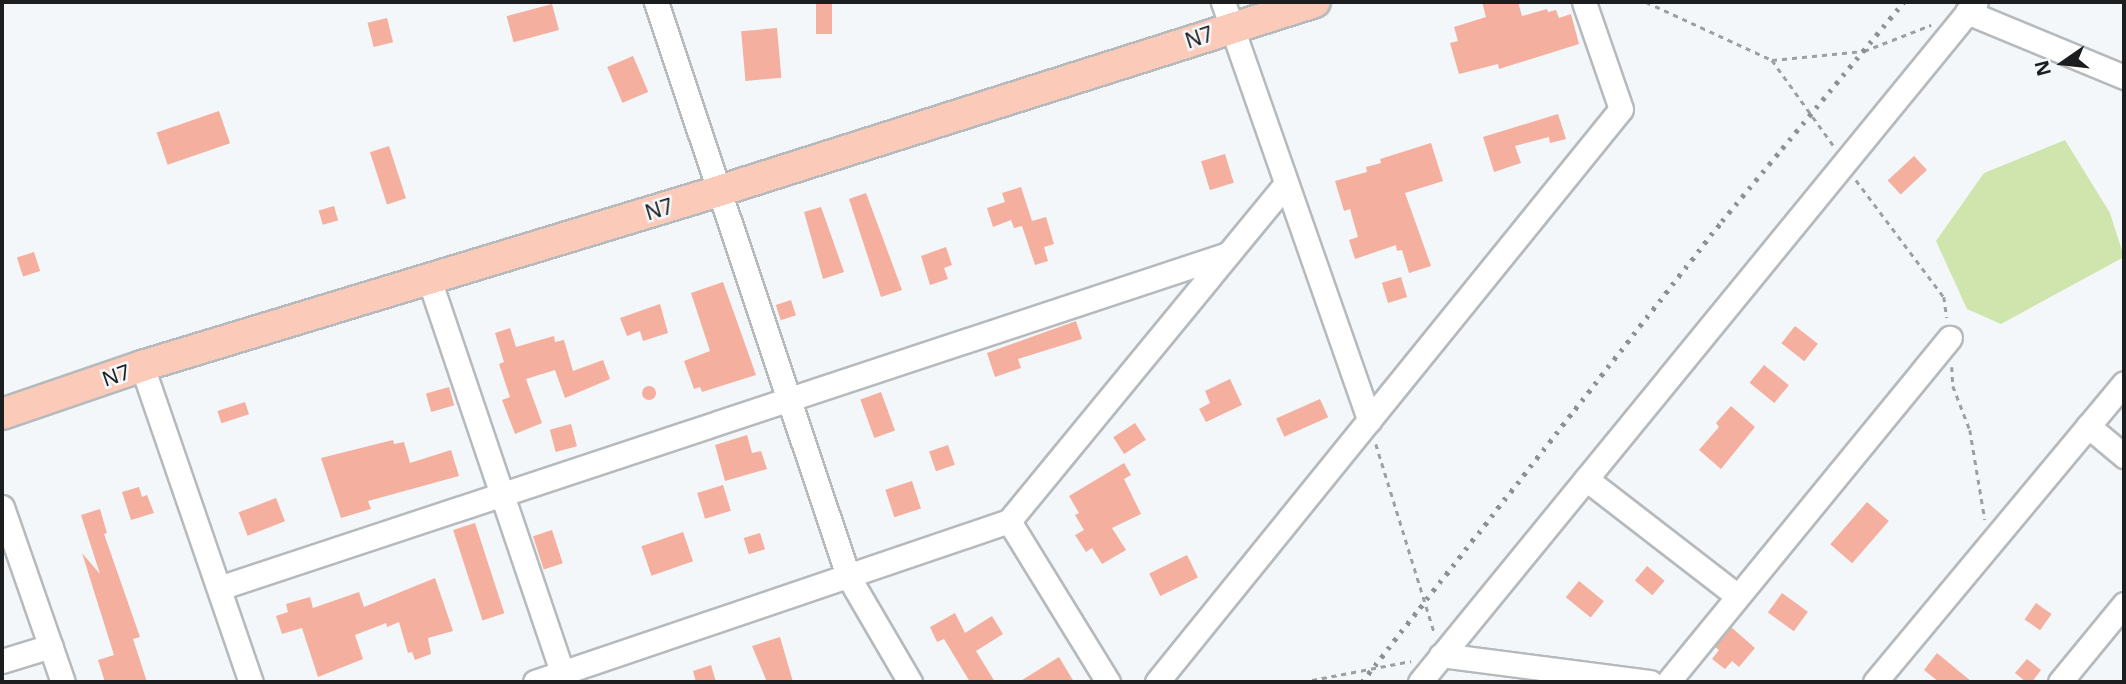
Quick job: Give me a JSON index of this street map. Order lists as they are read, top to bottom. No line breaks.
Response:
{"streets":{"main road":["N7"]},"north":"left"}
